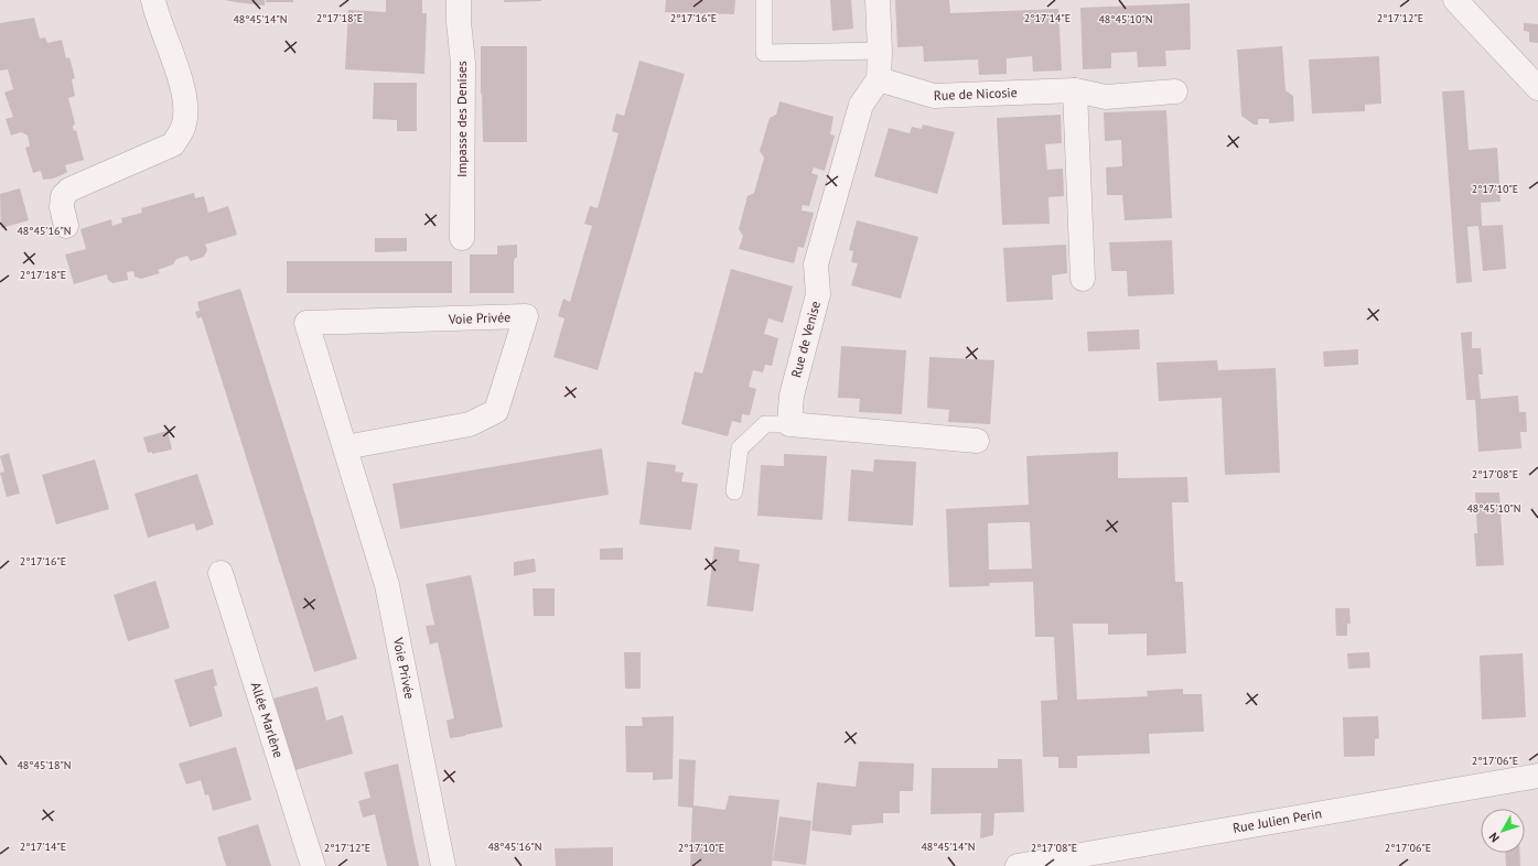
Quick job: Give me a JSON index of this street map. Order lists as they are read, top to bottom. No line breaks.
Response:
{"streets":{"street":["Rue de Nicosie","Impasse des Denises","Voie Privée","Rue de Venise","Allée Marlène","Rue Julien Perin"]},"crossings":[["Rue de Nicosie","Rue de Venise"]],"north":"bottom left","coordinates":["2°17'18\"E","2°17'16\"E","2°17'14\"E","2°17'12\"E","48°45'14\"N","48°45'10\"N","2°17'10\"E","48°45'16\"N","2°17'08\"E","2°17'06\"E","48°45'18\"N"]}
